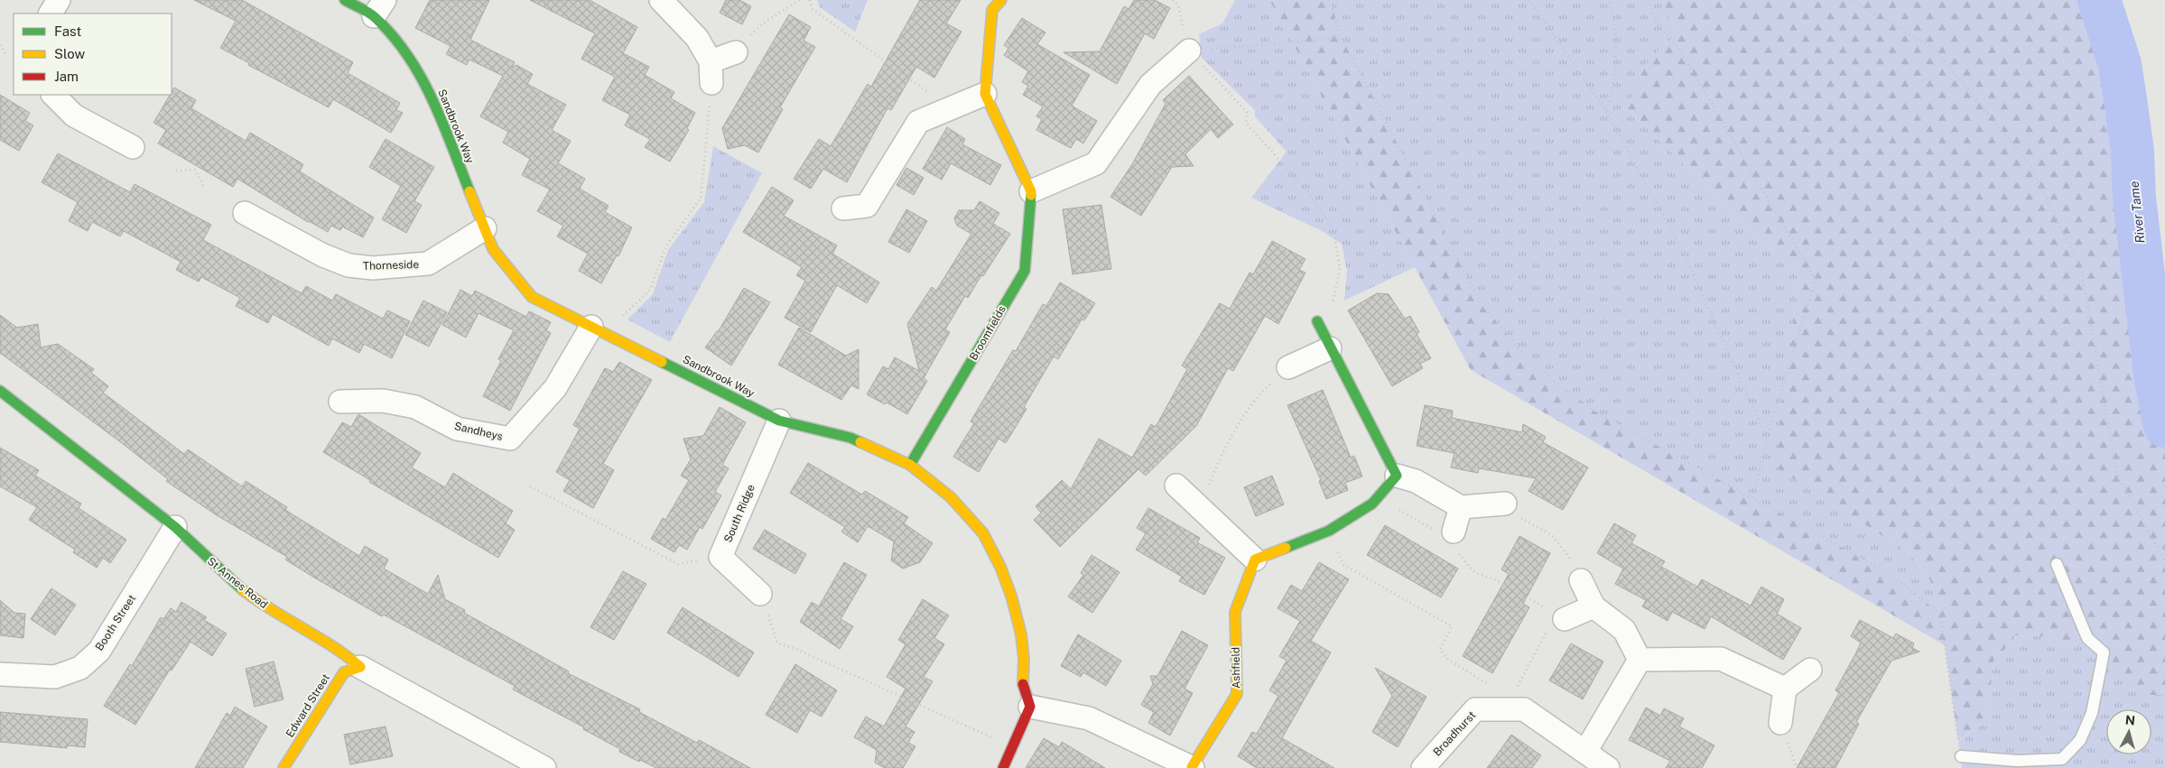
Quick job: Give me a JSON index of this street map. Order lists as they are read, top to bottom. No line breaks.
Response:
{"streets":{"street":["Sandbrook Way","Thorneside","Broomfields","Sandheys","South Ridge","St Annes Road","Booth Street","Ashfield","Edward Street","Broadhurst"]},"crossings":[["Sandbrook Way","Thorneside"],["Sandbrook Way","Broomfields"],["Sandbrook Way","Sandheys"],["Sandbrook Way","South Ridge"],["St Annes Road","Booth Street"],["St Annes Road","Edward Street"]],"water":["River Tame"],"legend":["Fast","Slow","Jam"],"north":"top"}
